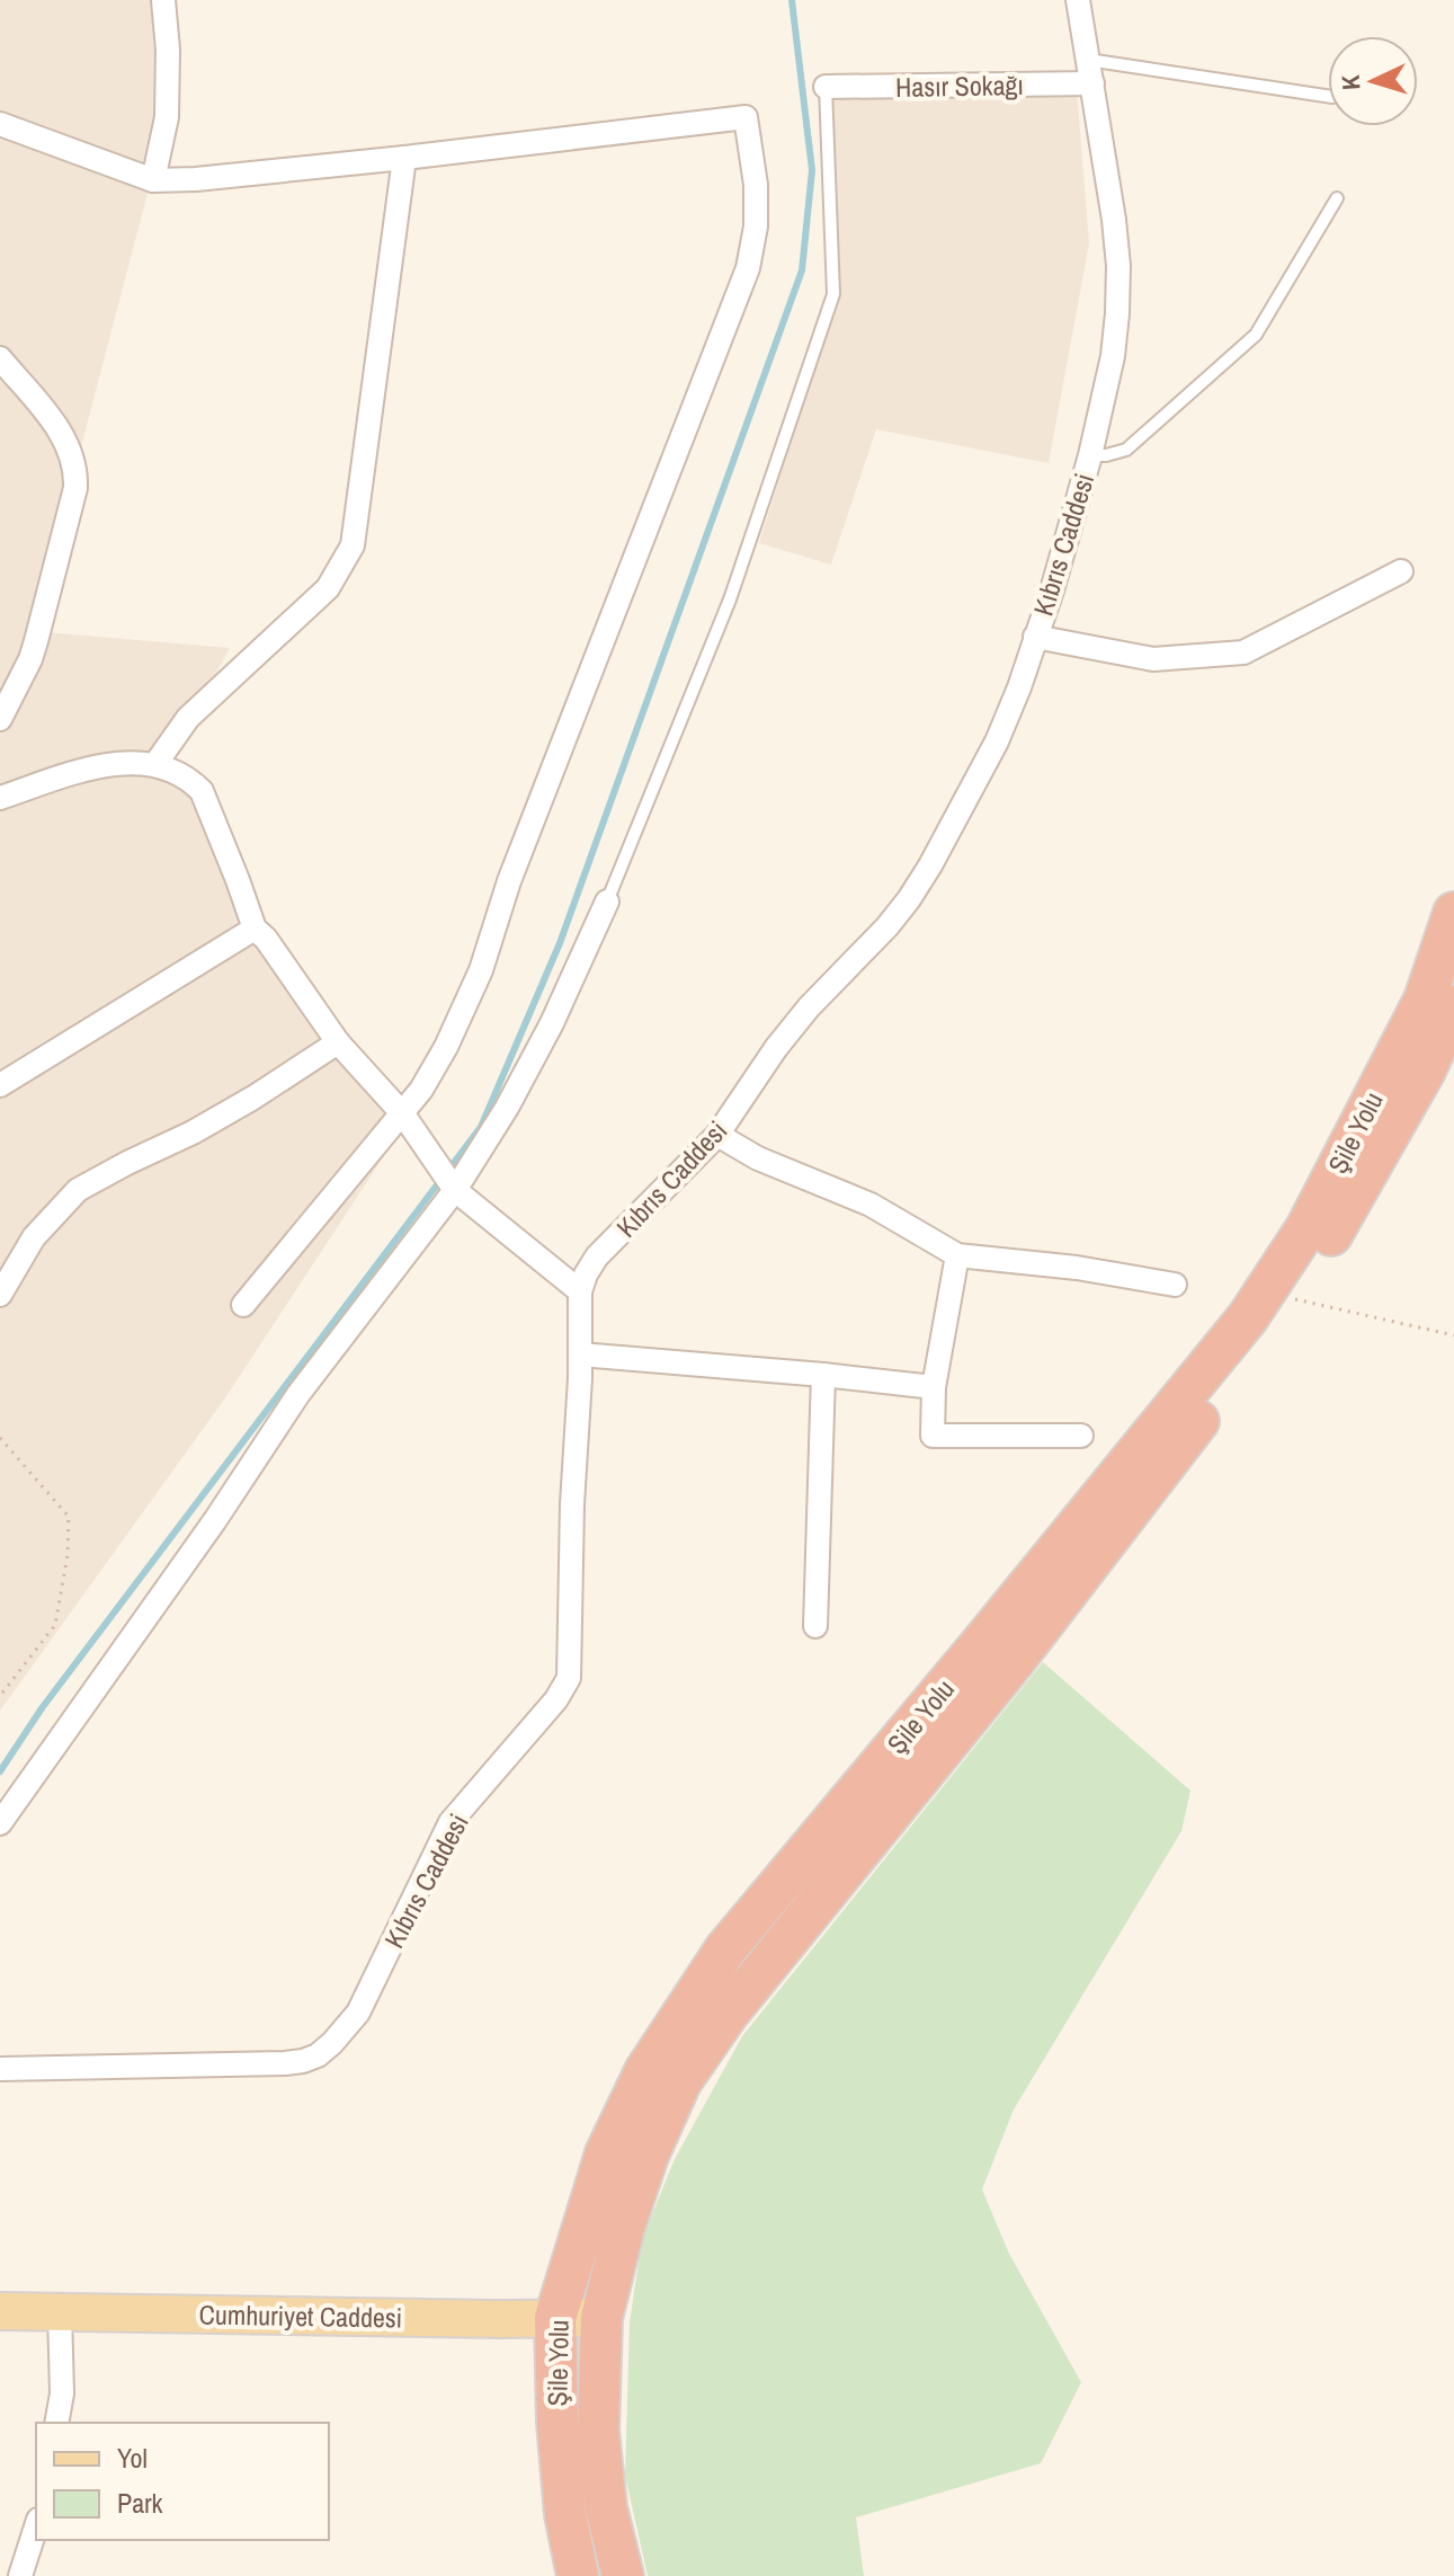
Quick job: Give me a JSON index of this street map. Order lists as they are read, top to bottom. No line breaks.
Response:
{"streets":{"highway":["Şile Yolu"],"main road":["Cumhuriyet Caddesi"],"street":["Hasır Sokağı","Kıbrıs Caddesi"]},"crossings":[["Hasır Sokağı","Kıbrıs Caddesi"],["Şile Yolu","Cumhuriyet Caddesi"]],"legend":["Yol","Park"],"north":"left"}
